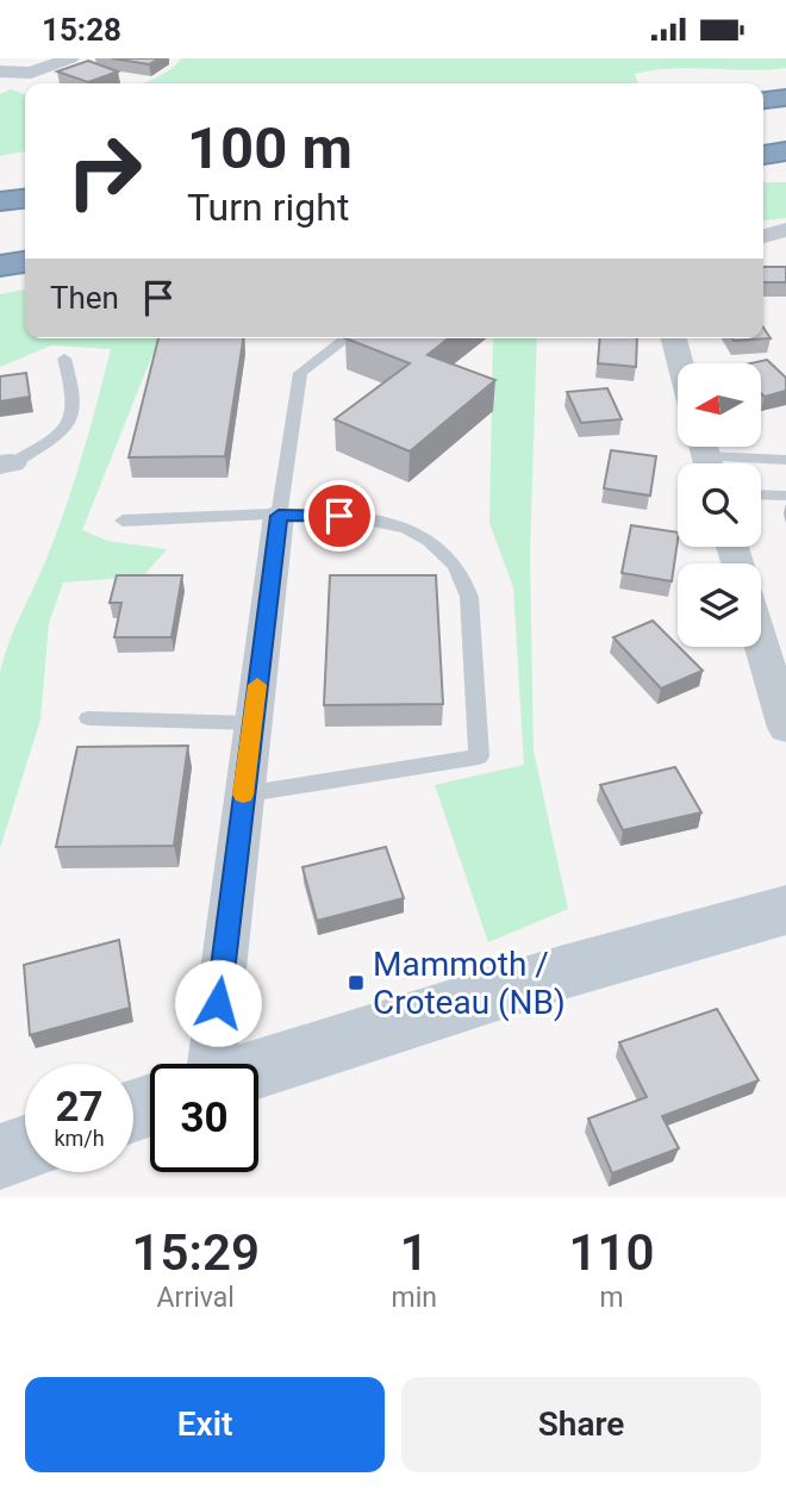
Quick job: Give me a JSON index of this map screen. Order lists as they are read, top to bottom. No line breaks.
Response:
{"places":{"transit":["Mammoth / Croteau (NB)"]},"north":"left","page":{"status":"15:28","turn":["100 m","Turn right"],"then":"Then","speed":"27 km/h","limit":"30","eta":["15:29","Arrival","1","min","110","m"],"buttons":["Exit","Share"]}}
